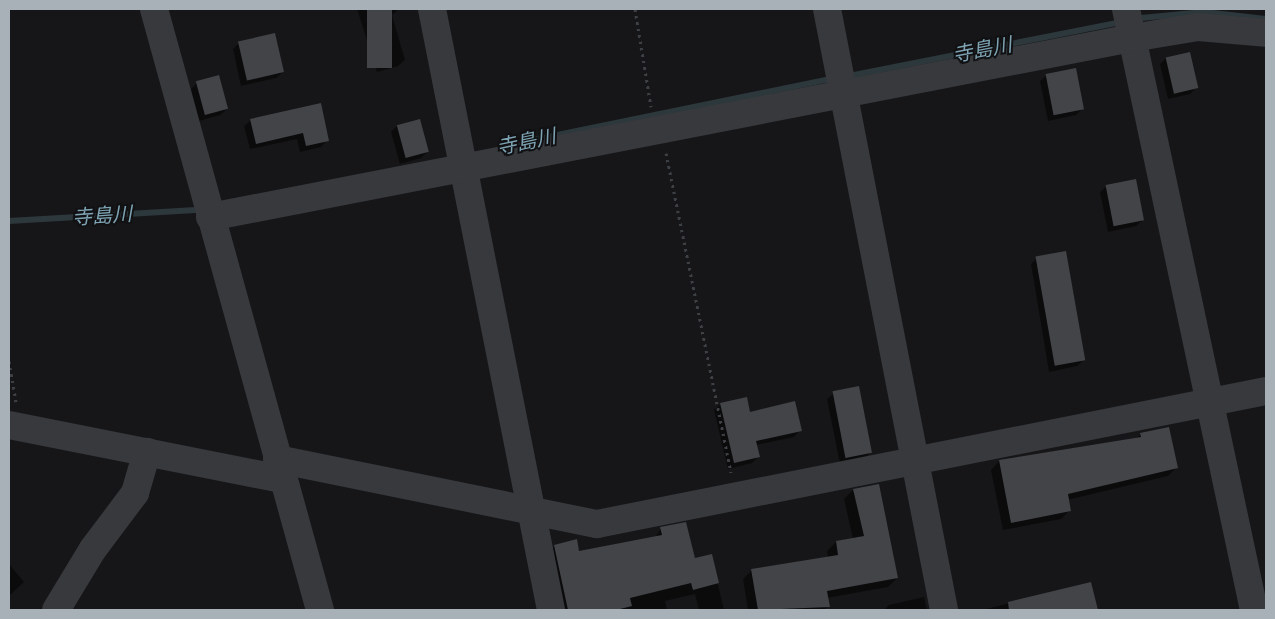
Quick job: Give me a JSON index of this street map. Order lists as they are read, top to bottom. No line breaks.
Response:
{"water":["寺島川"]}
